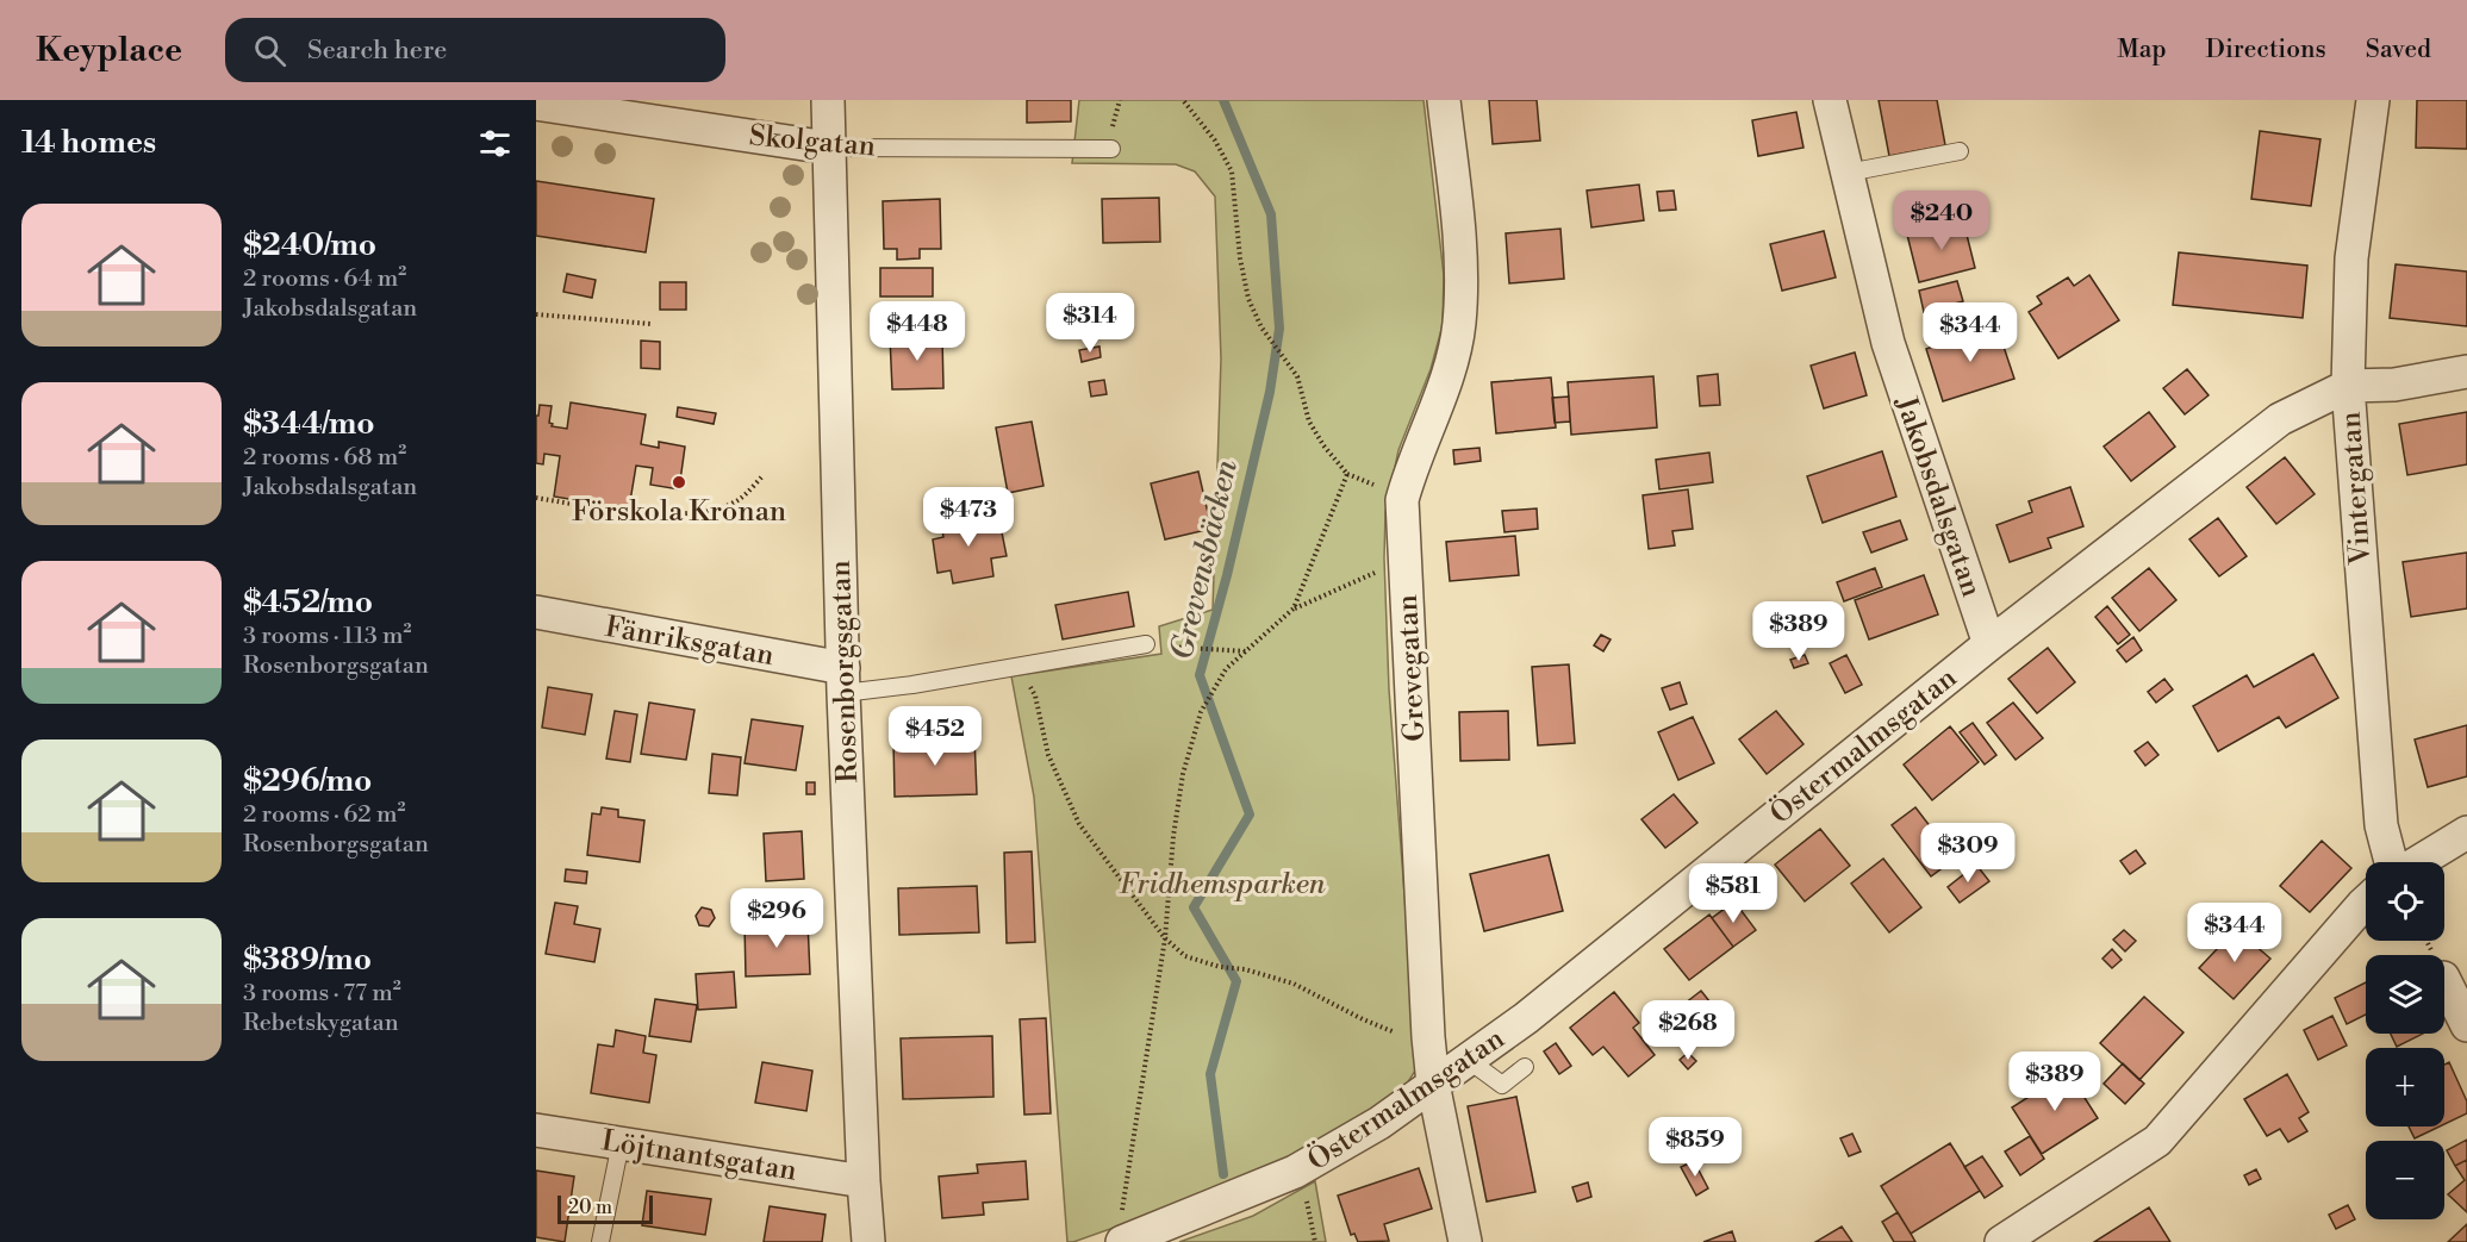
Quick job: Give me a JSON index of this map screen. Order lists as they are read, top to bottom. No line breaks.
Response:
{"streets":{"street":["Skolgatan","Vintergatan","Jakobsdalsgatan","Fänriksgatan","Grevegatan","Rosenborgsgatan","Östermalmsgatan","Löjtnantsgatan"]},"crossings":[["Skolgatan","Rosenborgsgatan"],["Vintergatan","Östermalmsgatan"],["Jakobsdalsgatan","Östermalmsgatan"],["Fänriksgatan","Rosenborgsgatan"],["Grevegatan","Östermalmsgatan"],["Rosenborgsgatan","Löjtnantsgatan"]],"water":["Grevensbäcken"],"parks":["Fridhemsparken"],"places":["Förskola Kronan"],"scale_bar":"20 m","page":{"header":"Keyplace","search":"Search here","nav":["Map","Directions","Saved"],"heading":"14 homes","list":[{"name":"$240/mo","note":"2 rooms · 64 m² · Jakobsdalsgatan"},{"name":"$344/mo","note":"2 rooms · 68 m² · Jakobsdalsgatan"},{"name":"$452/mo","note":"3 rooms · 113 m² · Rosenborgsgatan"},{"name":"$296/mo","note":"2 rooms · 62 m² · Rosenborgsgatan"},{"name":"$389/mo","note":"3 rooms · 77 m² · Rebetskygatan"}],"price":["$240","$314","$448","$344","$473","$389","$452","$309","$581","$296","$344","$268","$389","$859"],"map_buttons":["+","−"],"scale":"20 m"}}
